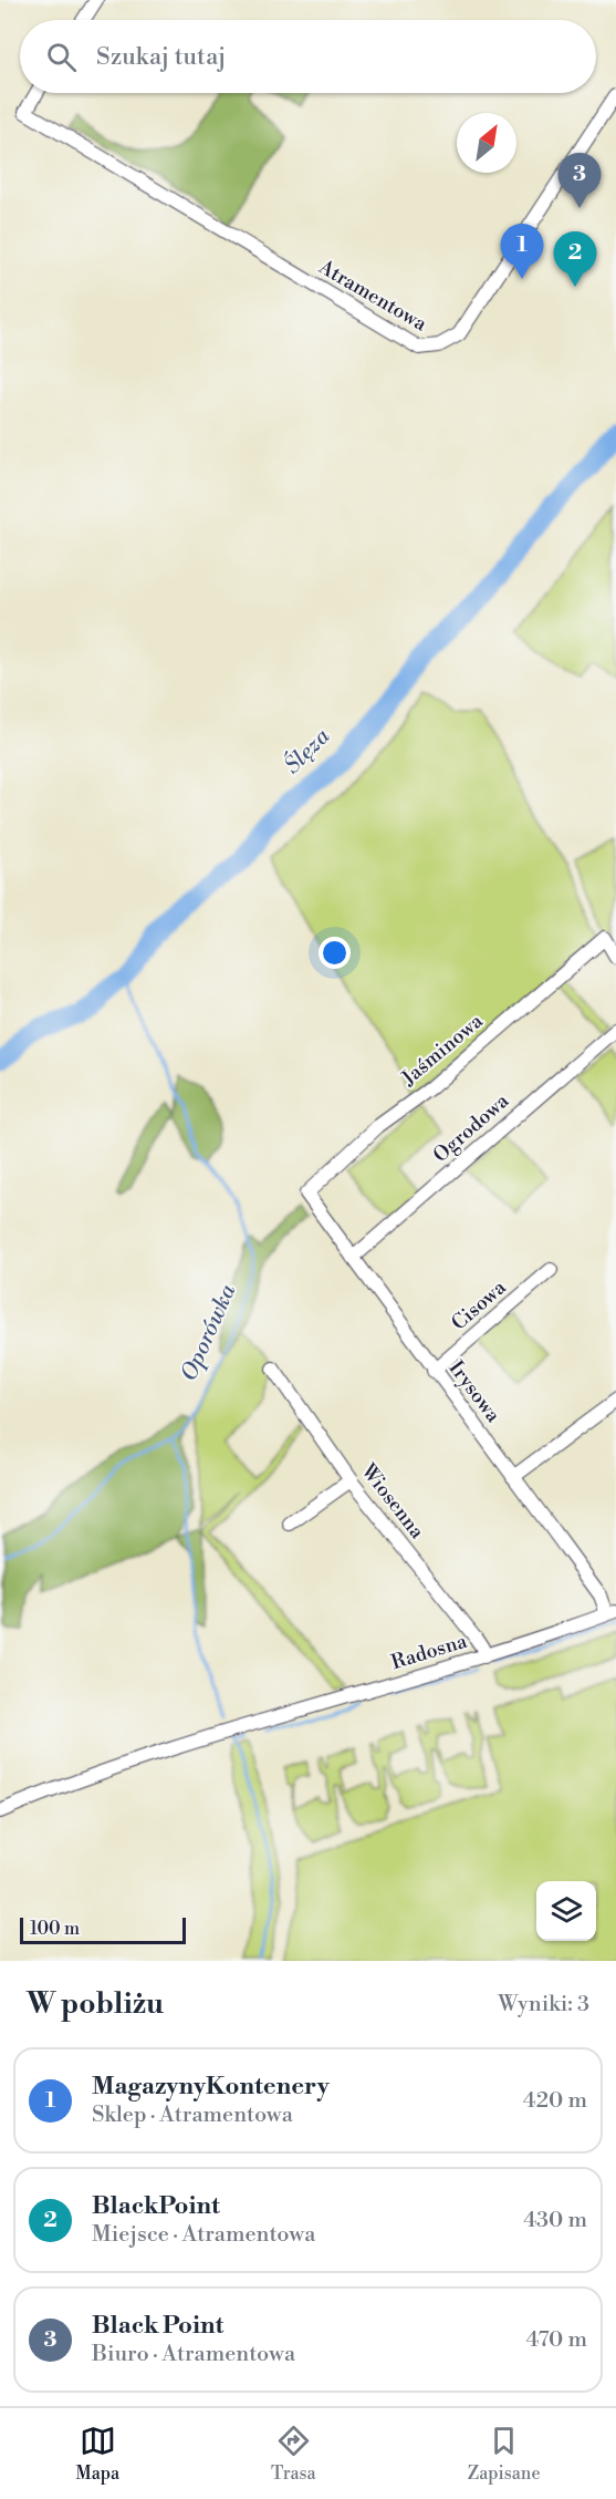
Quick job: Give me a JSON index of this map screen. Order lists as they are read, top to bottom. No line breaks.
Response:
{"streets":{"street":["Atramentowa","Jaśminowa","Ogrodowa","Cisowa","Irysowa","Wiosenna","Radosna"]},"crossings":[["Jaśminowa","Irysowa"],["Ogrodowa","Irysowa"],["Cisowa","Irysowa"],["Irysowa","Radosna"],["Wiosenna","Radosna"]],"water":["Ślęza","Oporówka"],"scale_bar":"100 m","north":"top right","page":{"search":"Szukaj tutaj","pins":["3","1","2"],"scale":"100 m","heading":["W pobliżu","Wyniki: 3"],"list":[{"mark":"1","name":"MagazynyKontenery","note":"Sklep · Atramentowa","value":"420 m"},{"mark":"2","name":"BlackPoint","note":"Miejsce · Atramentowa","value":"430 m"},{"mark":"3","name":"Black Point","note":"Biuro · Atramentowa","value":"470 m"}],"nav":["Mapa","Trasa","Zapisane"]}}
